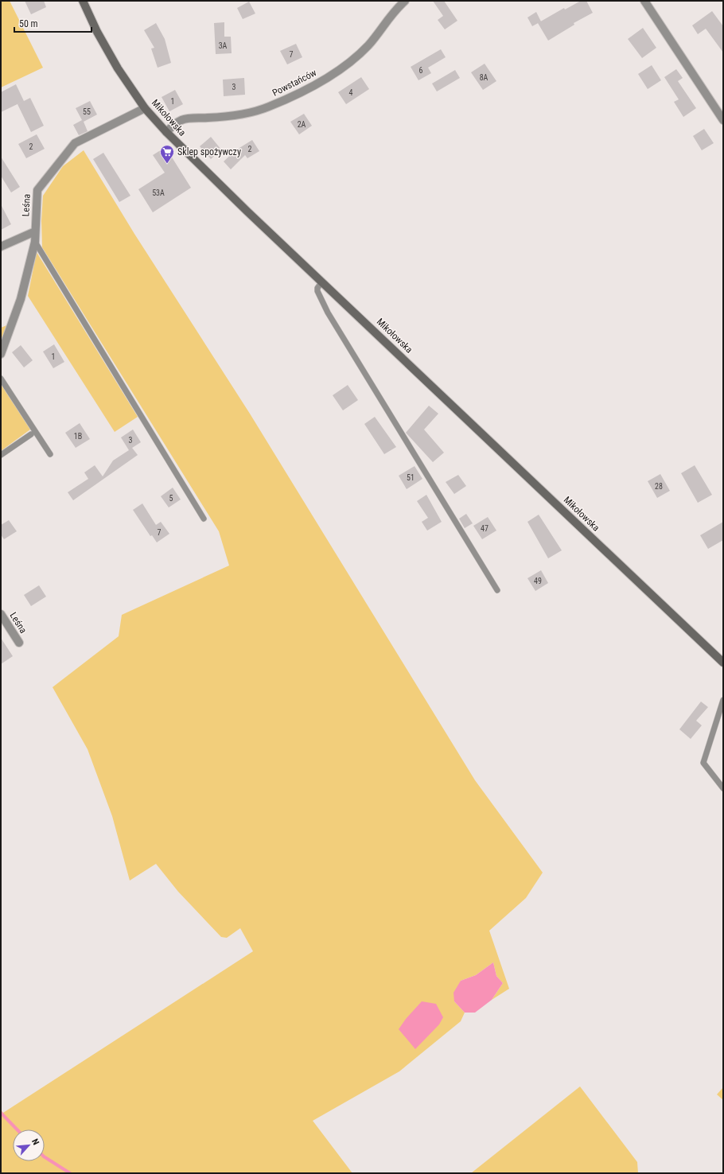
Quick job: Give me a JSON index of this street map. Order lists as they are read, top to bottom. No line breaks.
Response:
{"streets":{"main road":["Mikołowska"],"street":["Powstańców","Leśna"]},"crossings":[["Powstańców","Mikołowska"],["Mikołowska","Leśna"]],"places":{"supermarket":["Sklep spożywczy"]},"house_numbers":["3A","7","6","8A","3","4","1","55","2A","2","2","53A","1","1B","3","51","28","5","47","7","49"],"scale_bar":"50 m","north":"top right"}
